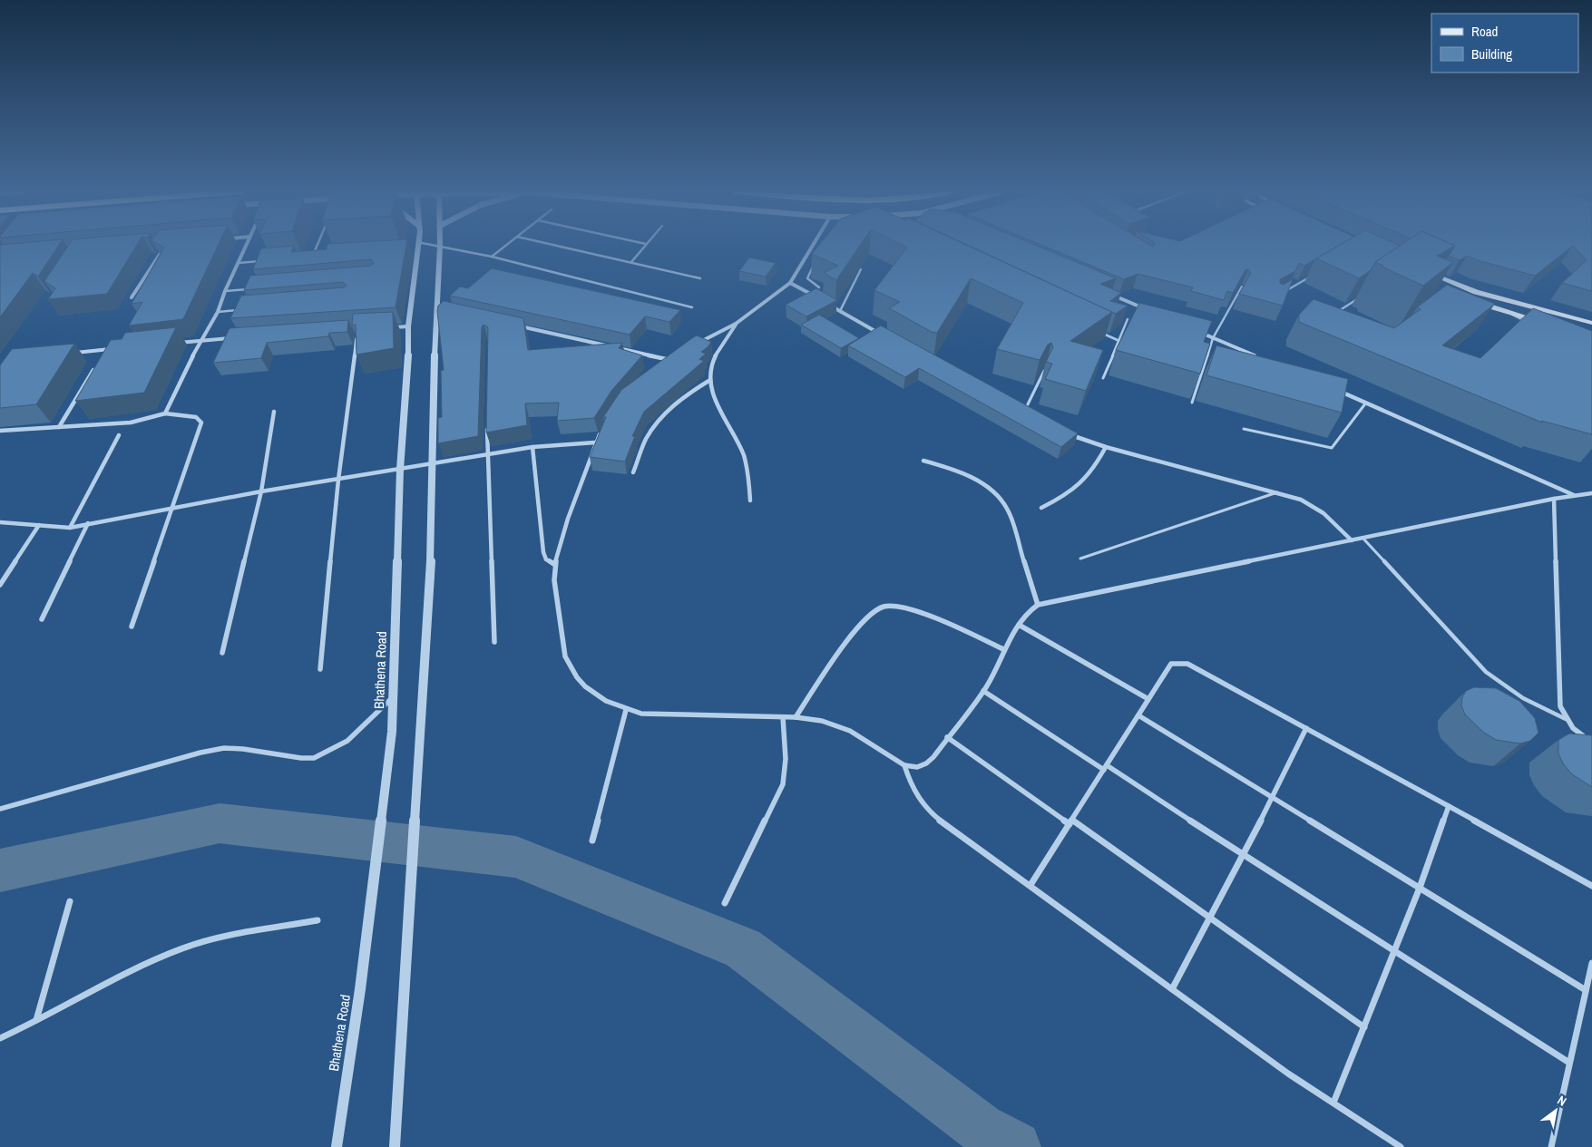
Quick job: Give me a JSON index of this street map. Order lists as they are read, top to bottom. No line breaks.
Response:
{"streets":{"street":["Bhathena Road"]},"legend":["Road","Building"],"north":"top right"}
